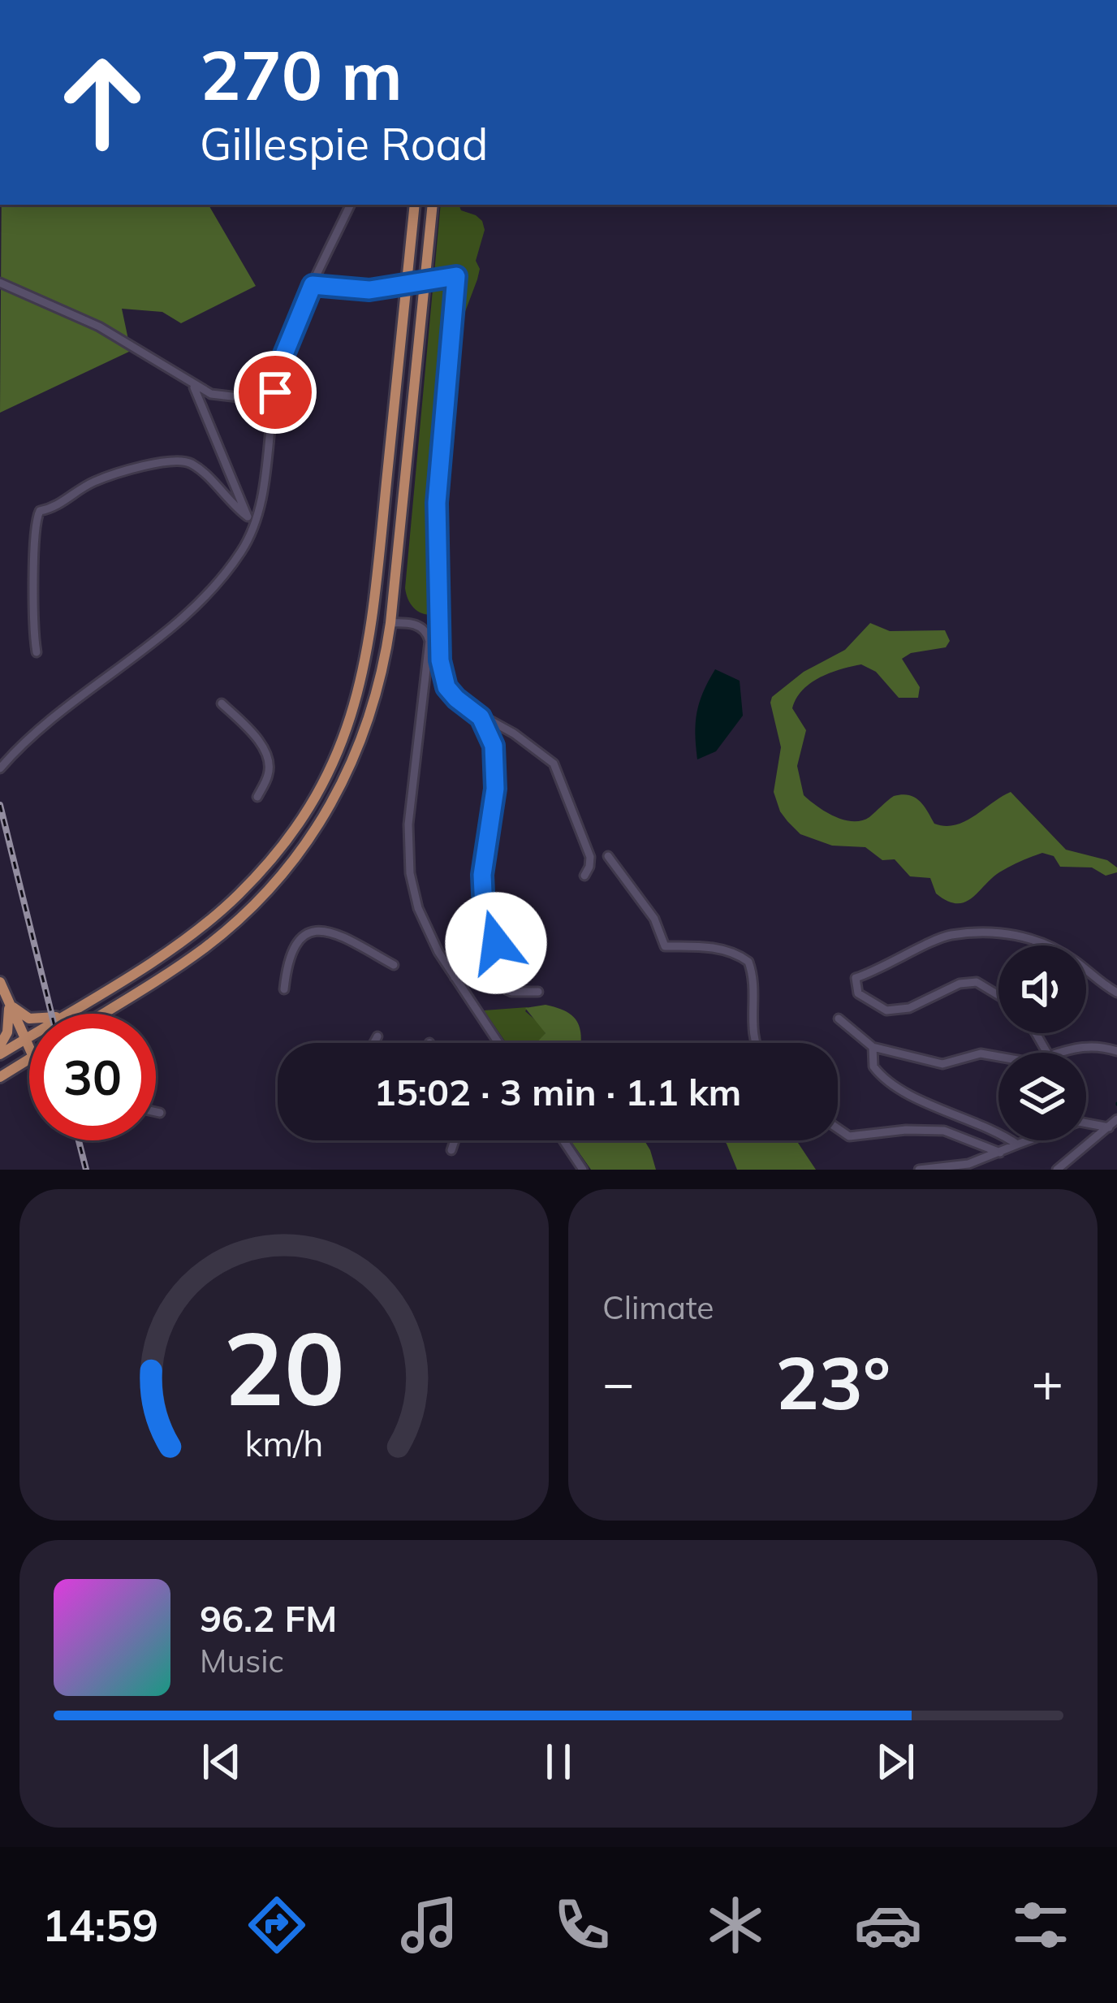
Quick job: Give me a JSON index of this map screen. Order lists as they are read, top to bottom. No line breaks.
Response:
{"page":{"turn":["270 m","Gillespie Road"],"limit":"30","trip":"15:02 · 3 min · 1.1 km","tile":"Climate","heat":["−","23°","+"],"song":["96.2 FM","Music"],"tabs":"14:59","gauge":["20","km/h"]}}
